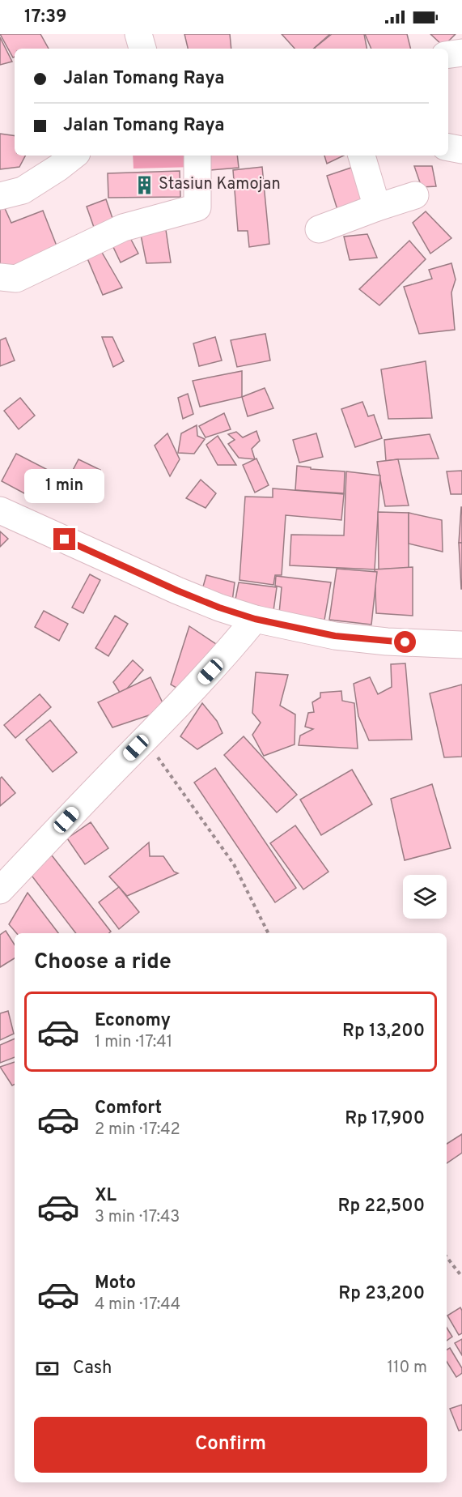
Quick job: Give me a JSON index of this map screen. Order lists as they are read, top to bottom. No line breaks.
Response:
{"places":{"building":["Stasiun Kamojan"]},"page":{"status":"17:39","banner":["Jalan Tomang Raya","Jalan Tomang Raya"],"bubble":"1 min","heading":"Choose a ride","list":[{"name":"Economy","note":"1 min · 17:41","value":"Rp 13,200"},{"name":"Comfort","note":"2 min · 17:42","value":"Rp 17,900"},{"name":"XL","note":"3 min · 17:43","value":"Rp 22,500"},{"name":"Moto","note":"4 min · 17:44","value":"Rp 23,200"}],"pay":["Cash","110 m"],"buttons":"Confirm"}}
